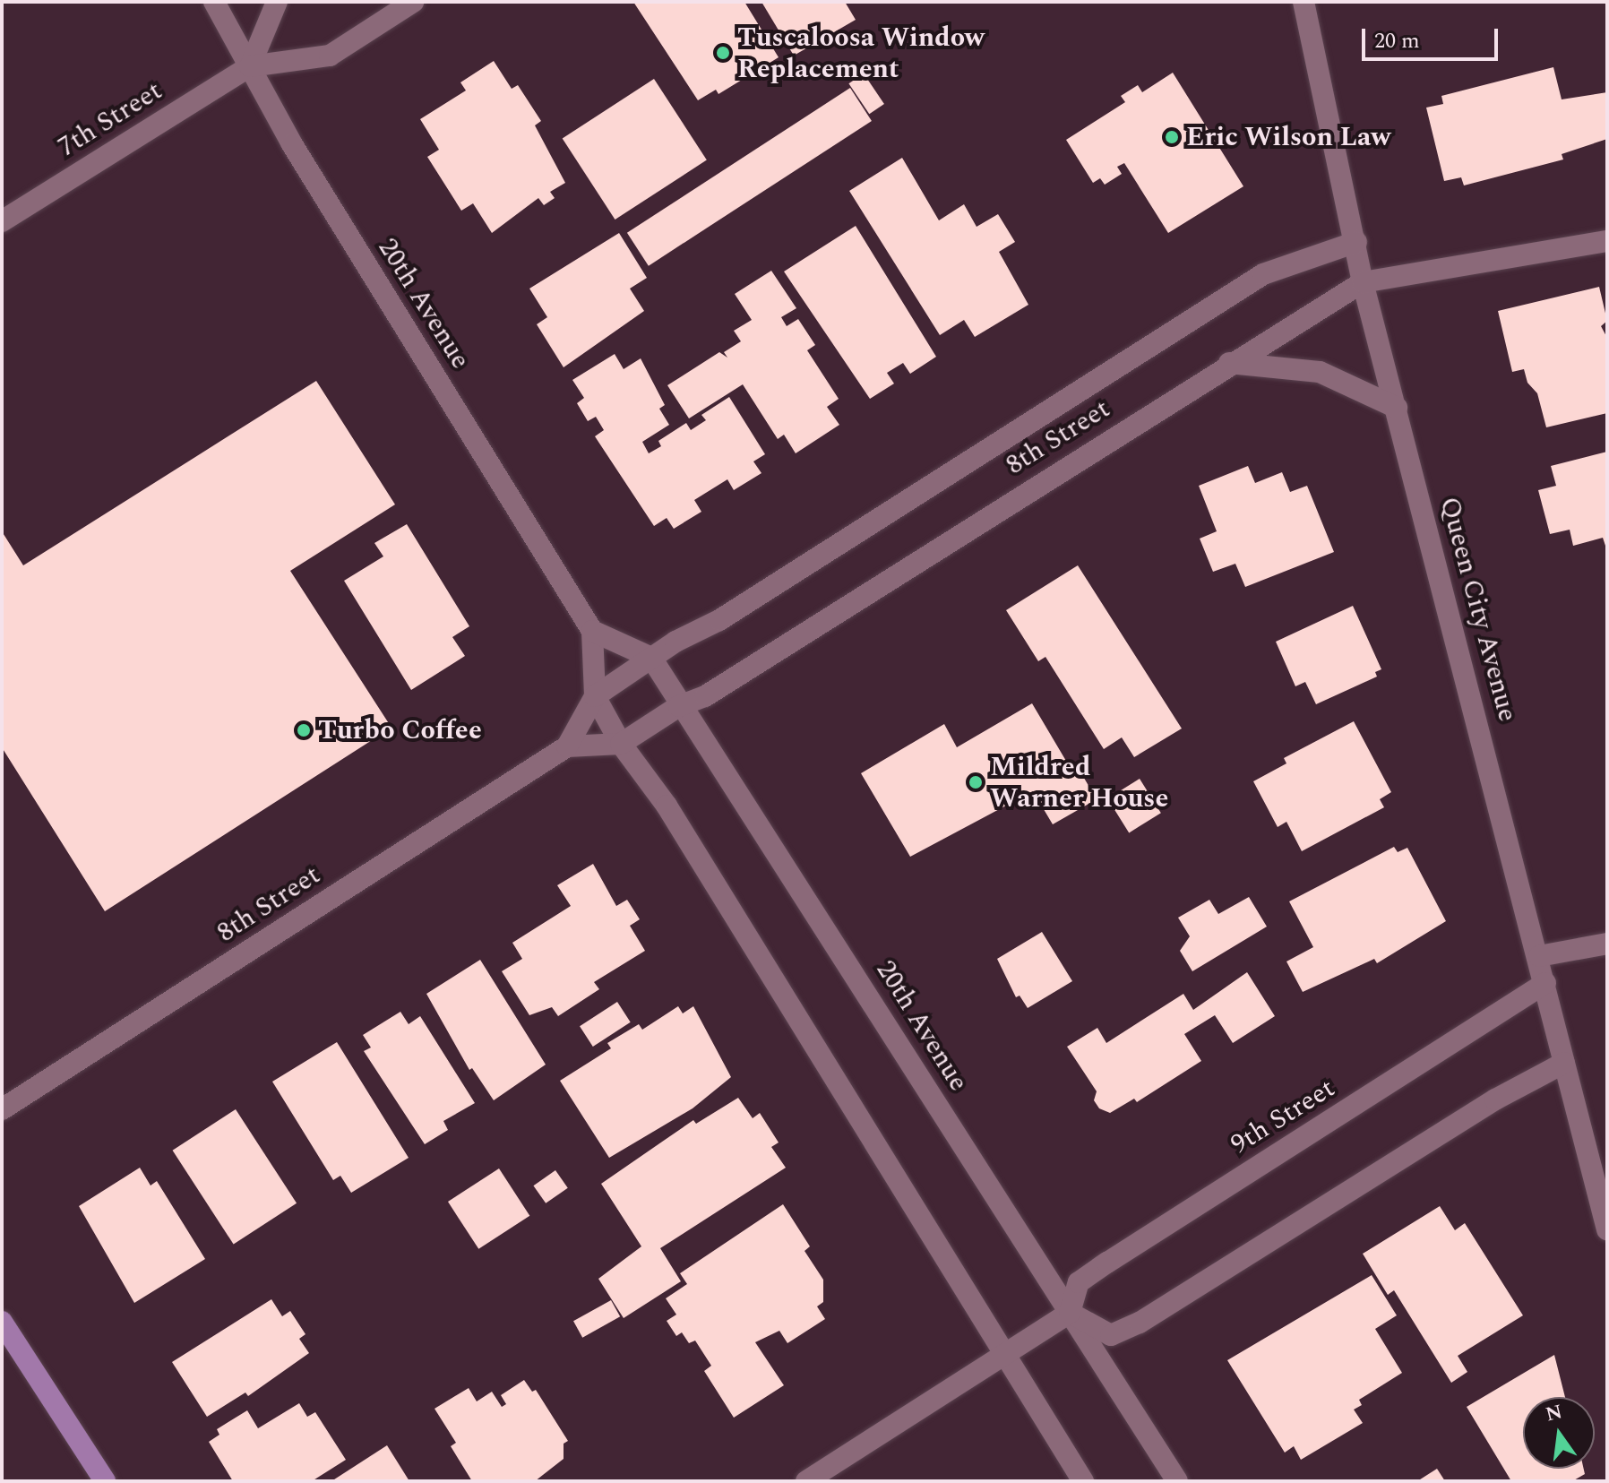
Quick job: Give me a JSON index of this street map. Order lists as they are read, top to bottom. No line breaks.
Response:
{"streets":{"street":["7th Street","20th Avenue","8th Street","Queen City Avenue","9th Street"]},"crossings":[["7th Street","20th Avenue"],["20th Avenue","8th Street"],["20th Avenue","9th Street"],["8th Street","Queen City Avenue"],["Queen City Avenue","9th Street"]],"places":["Tuscaloosa Window Replacement","Eric Wilson Law","Turbo Coffee","Mildred Warner House"],"scale_bar":"20 m","north":"top"}
